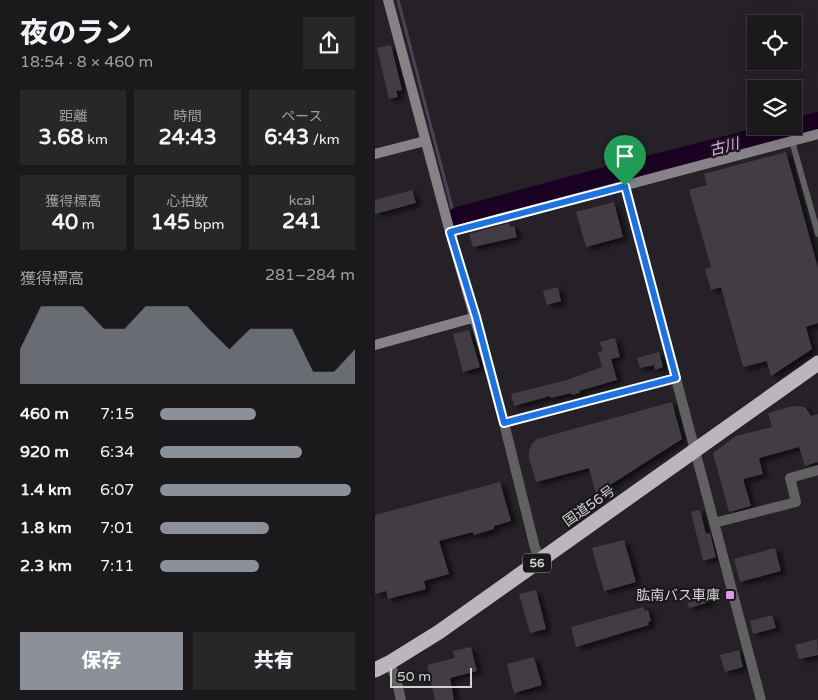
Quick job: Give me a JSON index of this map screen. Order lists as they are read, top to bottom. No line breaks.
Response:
{"streets":{"highway":["国道56号","56"]},"water":["古川"],"places":{"transit":["肱南バス車庫"]},"scale_bar":"50 m","page":{"heading":["夜のラン","18:54 · 8 × 460 m"],"stats":[["距離","3.68 km"],["時間","24:43"],["ペース","6:43 /km"],["獲得標高","40 m"],["心拍数","145 bpm"],["kcal","241"]],"chart":["獲得標高","281–284 m"],"list":[{"name":"460 m","note":"7:15"},{"name":"920 m","note":"6:34"},{"name":"1.4 km","note":"6:07"},{"name":"1.8 km","note":"7:01"},{"name":"2.3 km","note":"7:11"}],"buttons":["保存","共有"],"scale":"50 m"}}
